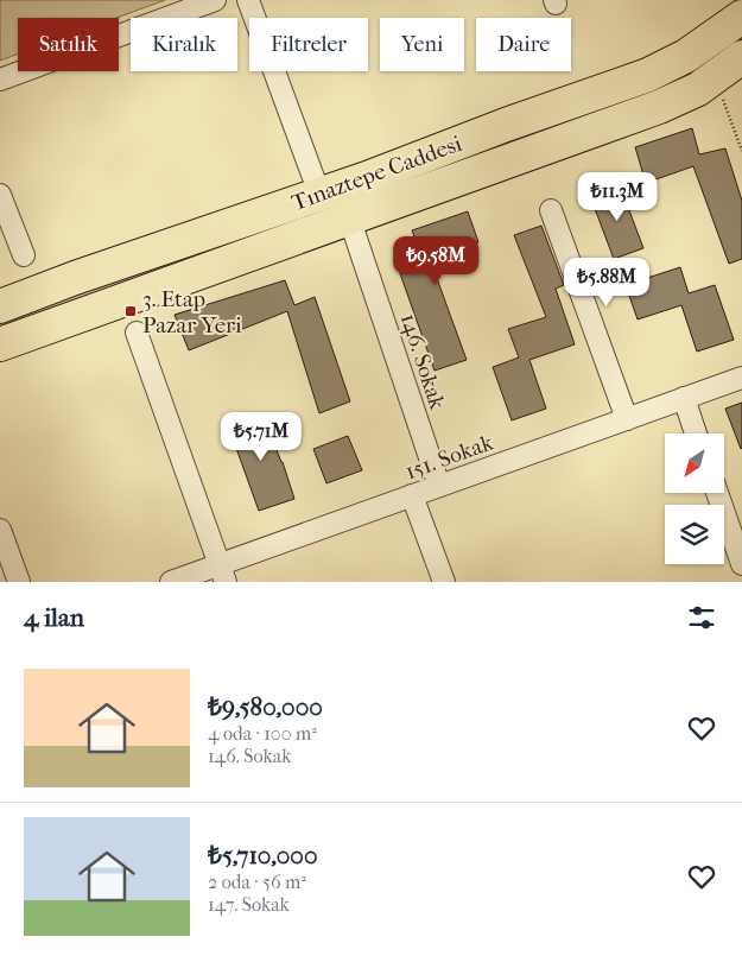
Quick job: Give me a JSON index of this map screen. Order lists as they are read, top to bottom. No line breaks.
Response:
{"streets":{"main road":["Tınaztepe Caddesi"],"street":["146. Sokak","151. Sokak"]},"crossings":[["Tınaztepe Caddesi","146. Sokak"],["146. Sokak","151. Sokak"]],"places":{"transit":["3. Etap Pazar Yeri"]},"north":"bottom left","page":{"chip":["Satılık","Kiralık","Filtreler","Yeni","Daire"],"price":["₺11.3M","₺9.58M","₺5.88M","₺5.71M"],"heading":"4 ilan","list":[{"name":"₺9,580,000","note":"4 oda · 100 m² · 146. Sokak"},{"name":"₺5,710,000","note":"2 oda · 56 m² · 147. Sokak"}]}}
